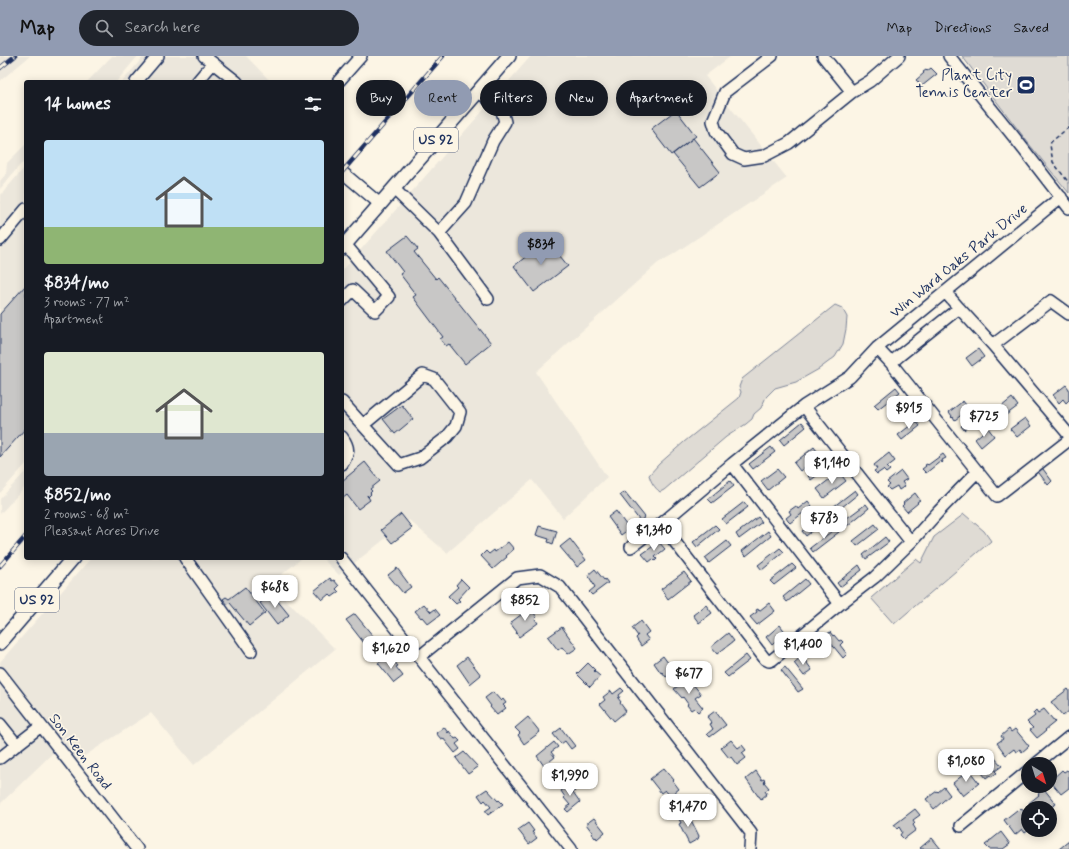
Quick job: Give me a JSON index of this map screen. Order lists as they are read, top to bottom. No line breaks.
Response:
{"streets":{"main road":["US 92"],"street":["Win Ward Oaks Park Drive","Son Keen Road"]},"places":{"sports":["Plant City Tennis Center"]},"north":"bottom right","page":{"header":"Map","search":"Search here","nav":["Map","Directions","Saved"],"chip":["Buy","Rent","Filters","New","Apartment"],"heading":"14 homes","list":[{"name":"$834/mo","note":"3 rooms · 77 m² · Apartment"},{"name":"$852/mo","note":"2 rooms · 68 m² · Pleasant Acres Drive"}],"price":["$834","$915","$725","$1,140","$783","$1,340","$688","$852","$1,400","$1,620","$677","$1,080","$1,990","$1,470"]}}
